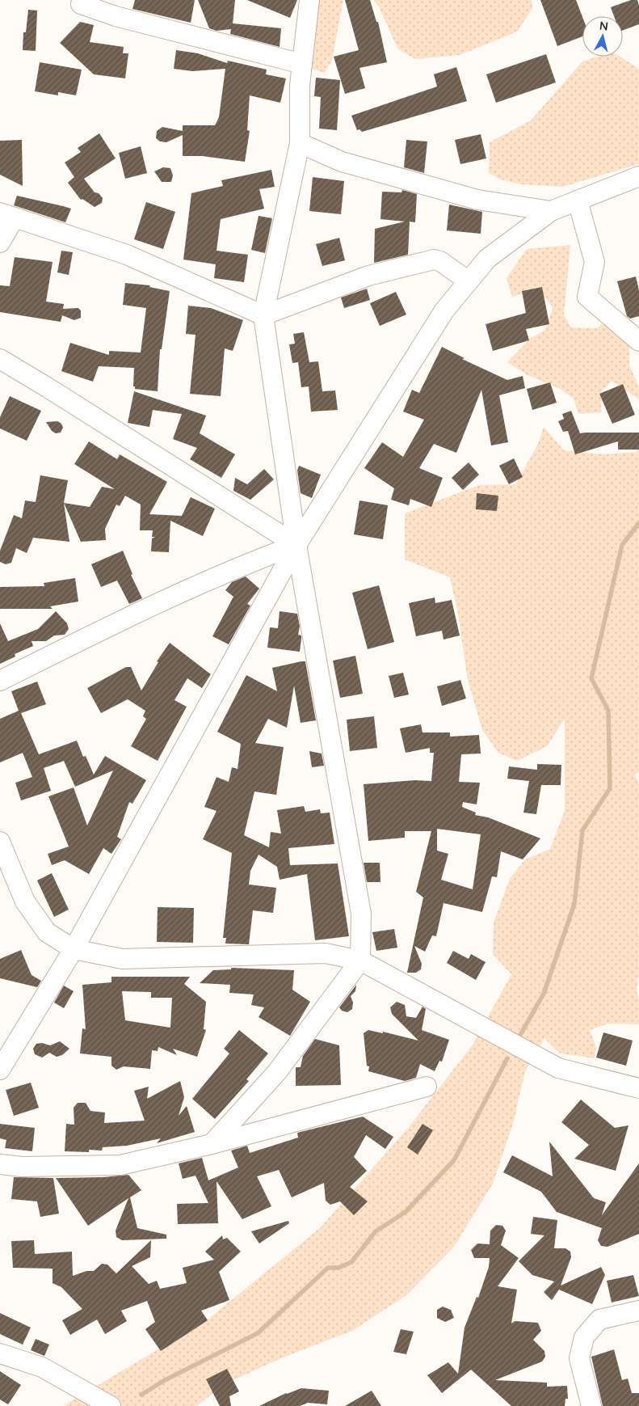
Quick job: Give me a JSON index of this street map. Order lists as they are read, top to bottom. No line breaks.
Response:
{"north":"top"}
